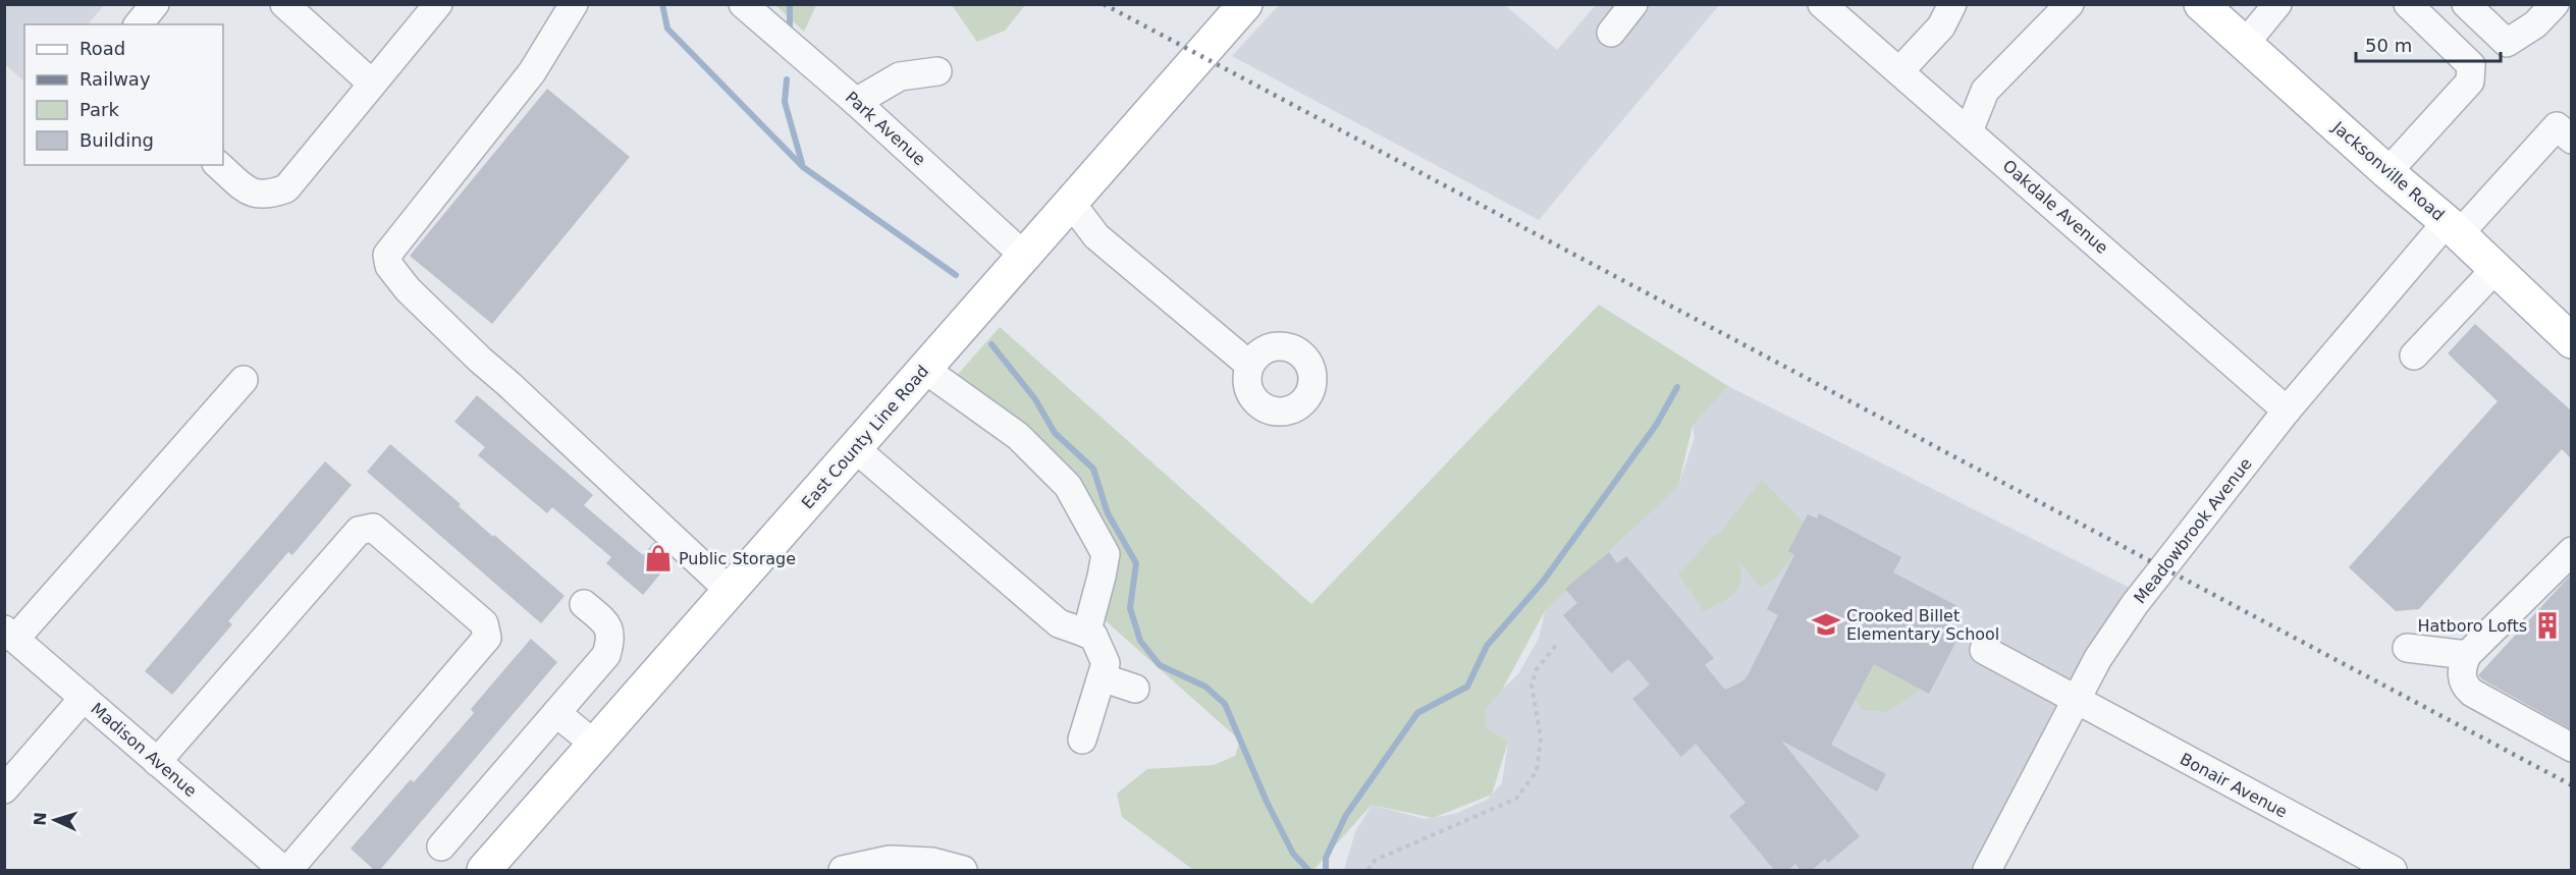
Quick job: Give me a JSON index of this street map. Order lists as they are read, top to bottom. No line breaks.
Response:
{"streets":{"main road":["Jacksonville Road","East County Line Road"],"street":["Park Avenue","Oakdale Avenue","Meadowbrook Avenue","Madison Avenue","Bonair Avenue"]},"crossings":[["Park Avenue","East County Line Road"],["Jacksonville Road","Meadowbrook Avenue"],["Oakdale Avenue","Meadowbrook Avenue"],["Meadowbrook Avenue","Bonair Avenue"]],"places":{"shop":["Public Storage"],"school or university":["Crooked Billet Elementary School"],"building":["Hatboro Lofts"]},"legend":["Road","Railway","Park","Building"],"scale_bar":"50 m","north":"left"}
